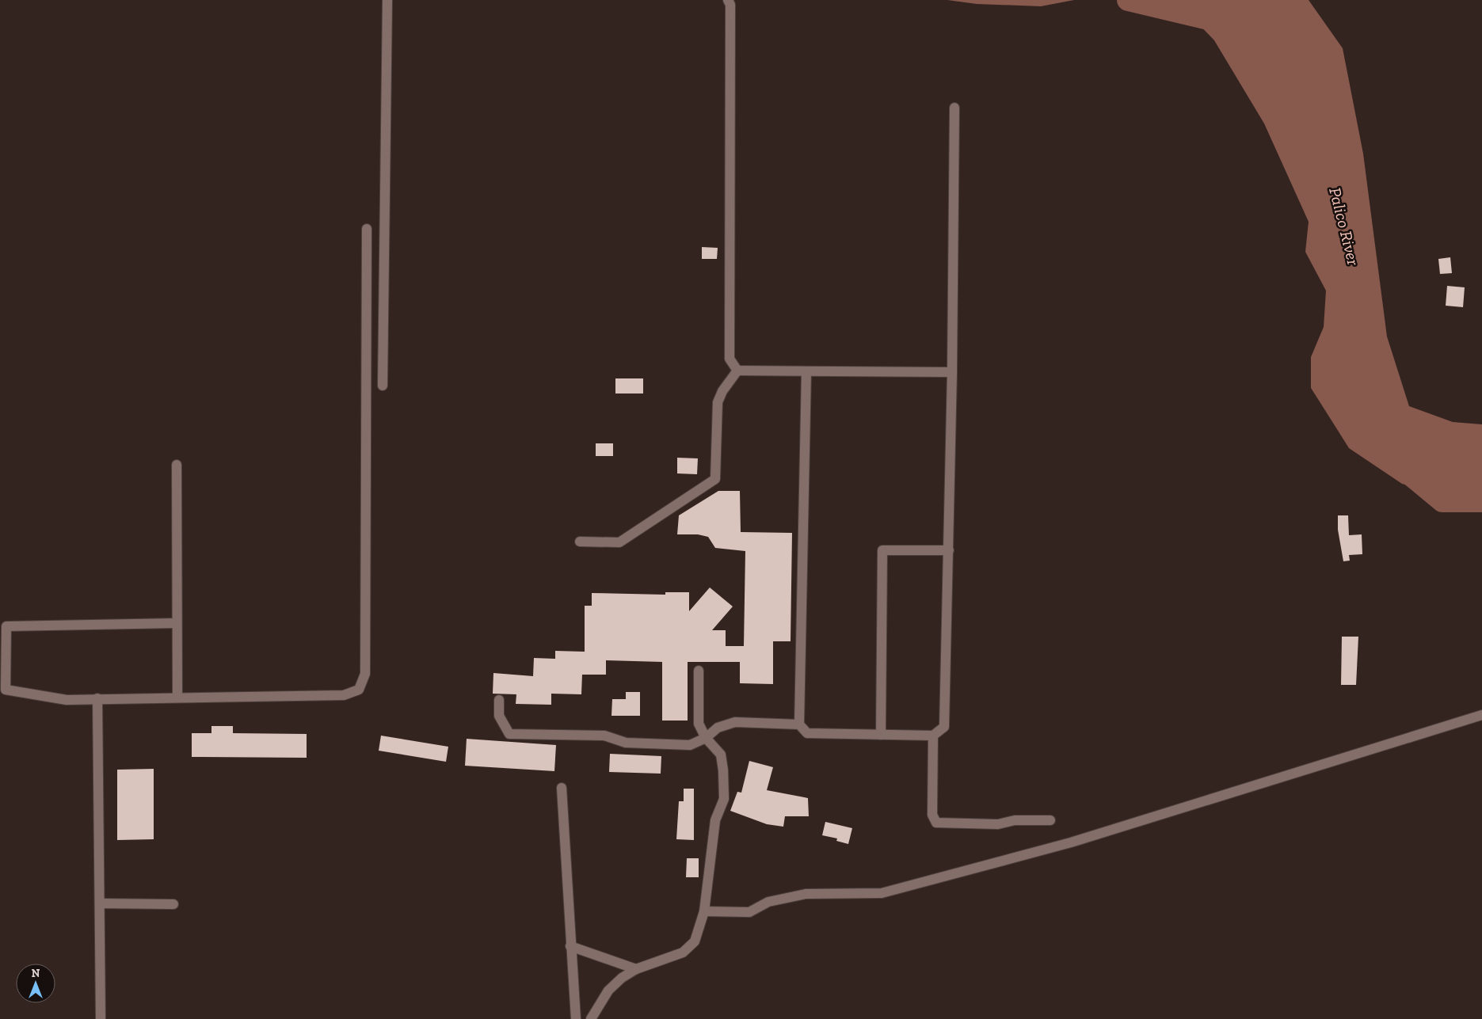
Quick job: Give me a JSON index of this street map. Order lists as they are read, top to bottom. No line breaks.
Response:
{"water":["Palico River"],"north":"top"}
